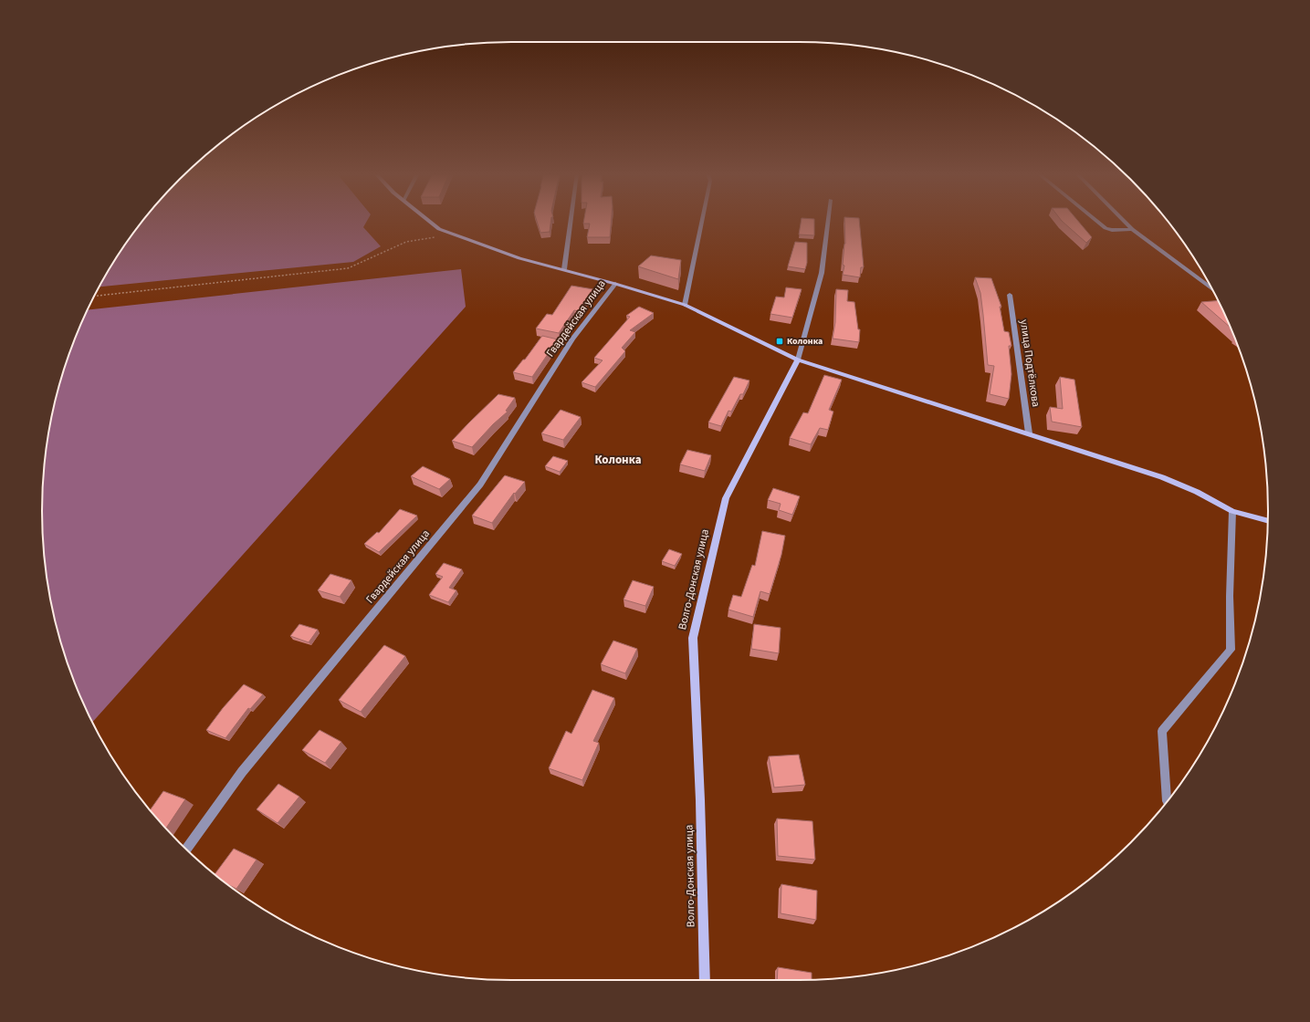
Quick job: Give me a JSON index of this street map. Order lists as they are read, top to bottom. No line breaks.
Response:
{"streets":{"street":["Гвардейская улица","улица Подтёлкова","Волго-Донская улица"]},"districts":["Колонка"],"places":{"transit":["Колонка"]}}
